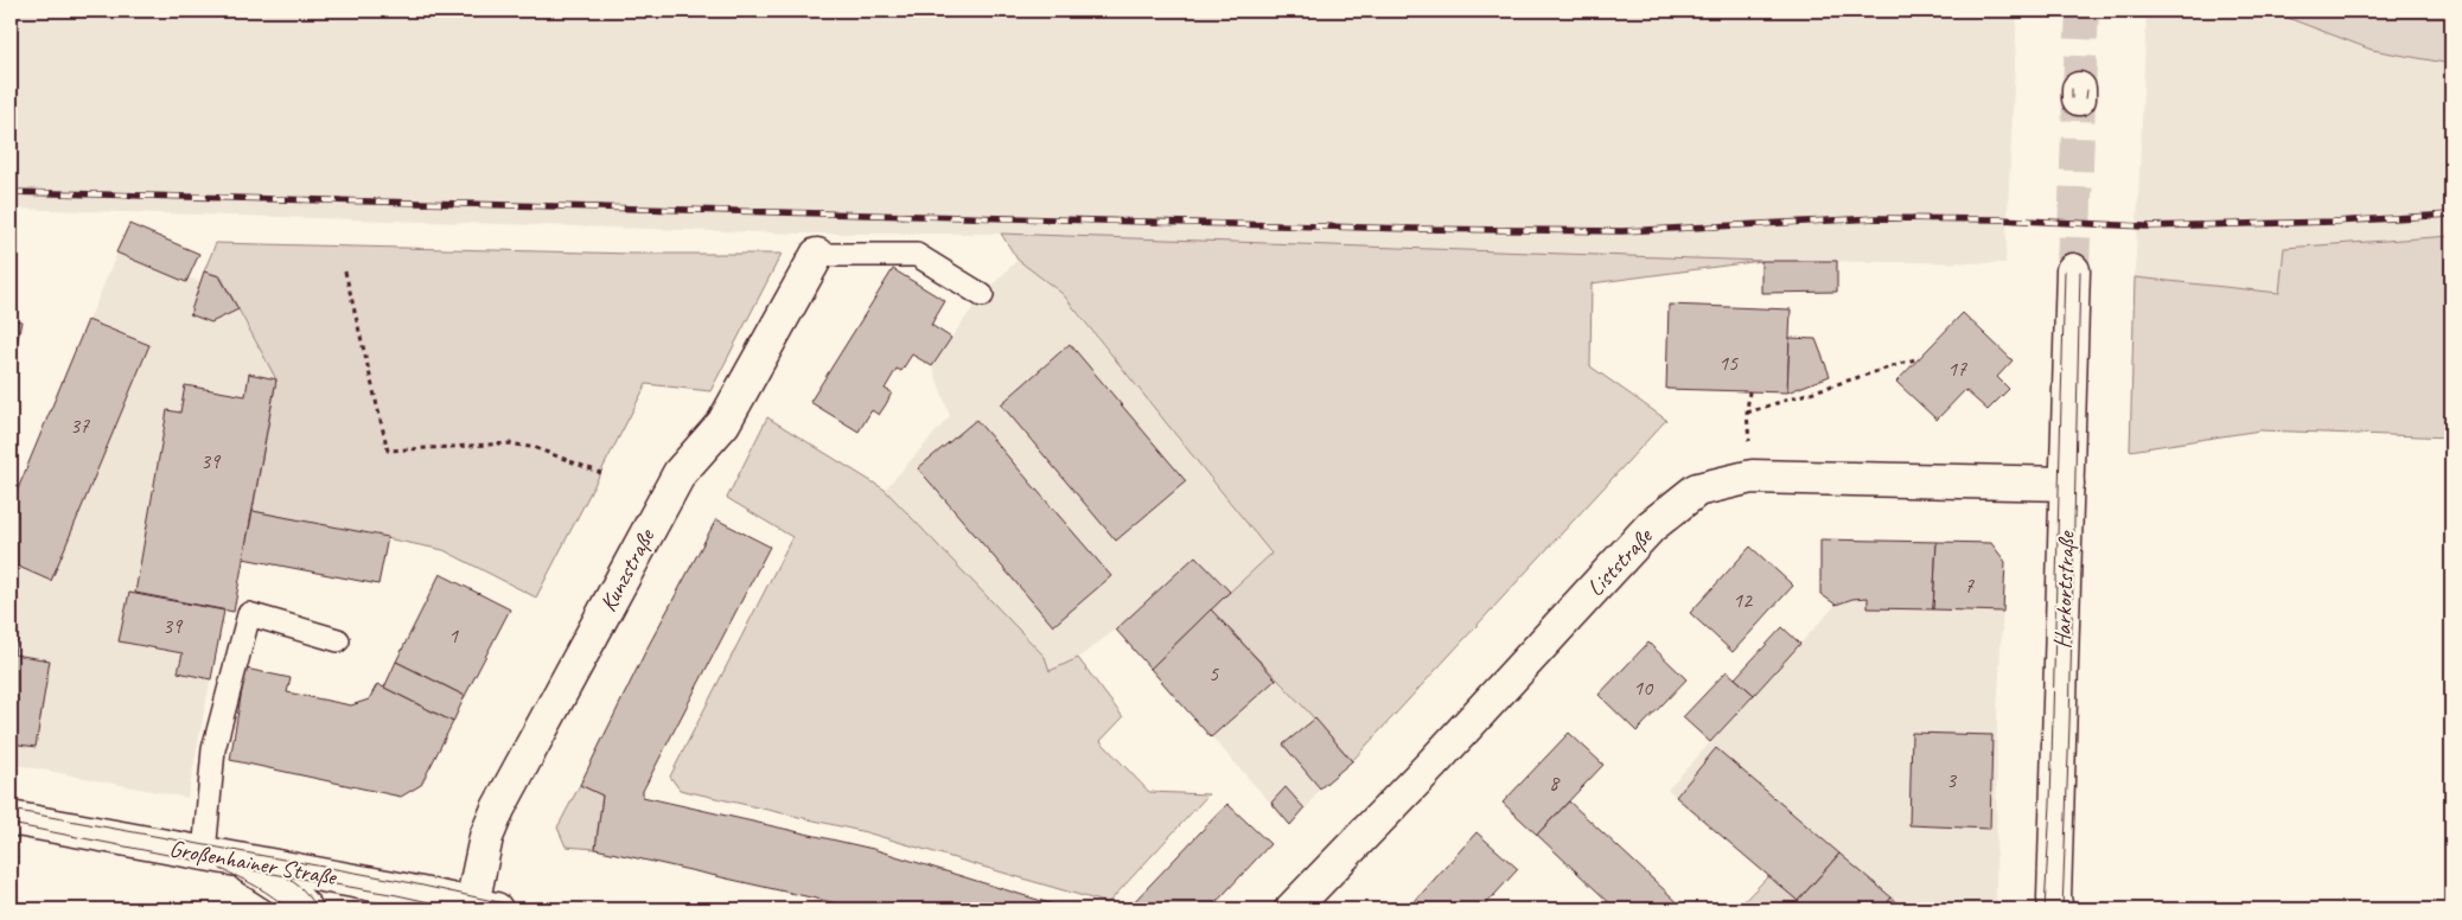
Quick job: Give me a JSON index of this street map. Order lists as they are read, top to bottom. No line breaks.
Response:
{"streets":{"street":["Liststraße","Kunzstraße","Harkortstraße","Großenhainer Straße"]},"crossings":[["Liststraße","Harkortstraße"],["Kunzstraße","Großenhainer Straße"]],"house_numbers":["15","17","37","39","7","12","39","1","5","10","3","8"]}
